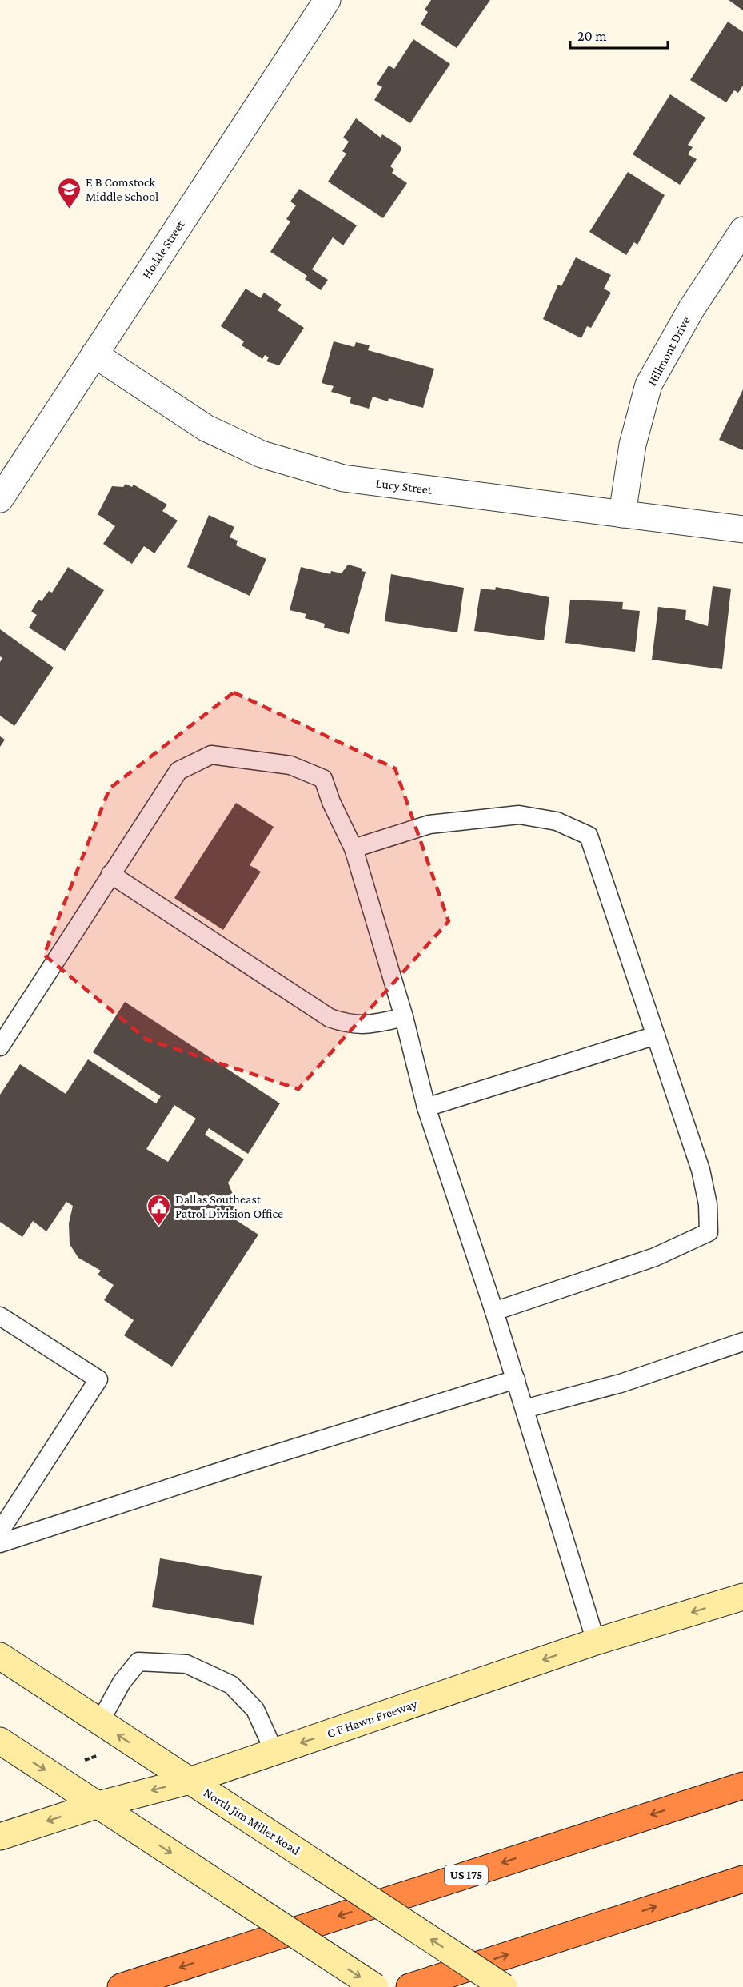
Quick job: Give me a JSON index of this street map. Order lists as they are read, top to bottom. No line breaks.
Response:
{"streets":{"highway":["US 175"],"main road":["C F Hawn Freeway","North Jim Miller Road"],"street":["Hodde Street","Hillmont Drive","Lucy Street"]},"crossings":[["Hodde Street","Lucy Street"],["Hillmont Drive","Lucy Street"],["C F Hawn Freeway","North Jim Miller Road"]],"one_way":["C F Hawn Freeway"],"places":{"school or university":["E B Comstock Middle School"],"public building":["Dallas Southeast Patrol Division Office"]},"scale_bar":"20 m"}
